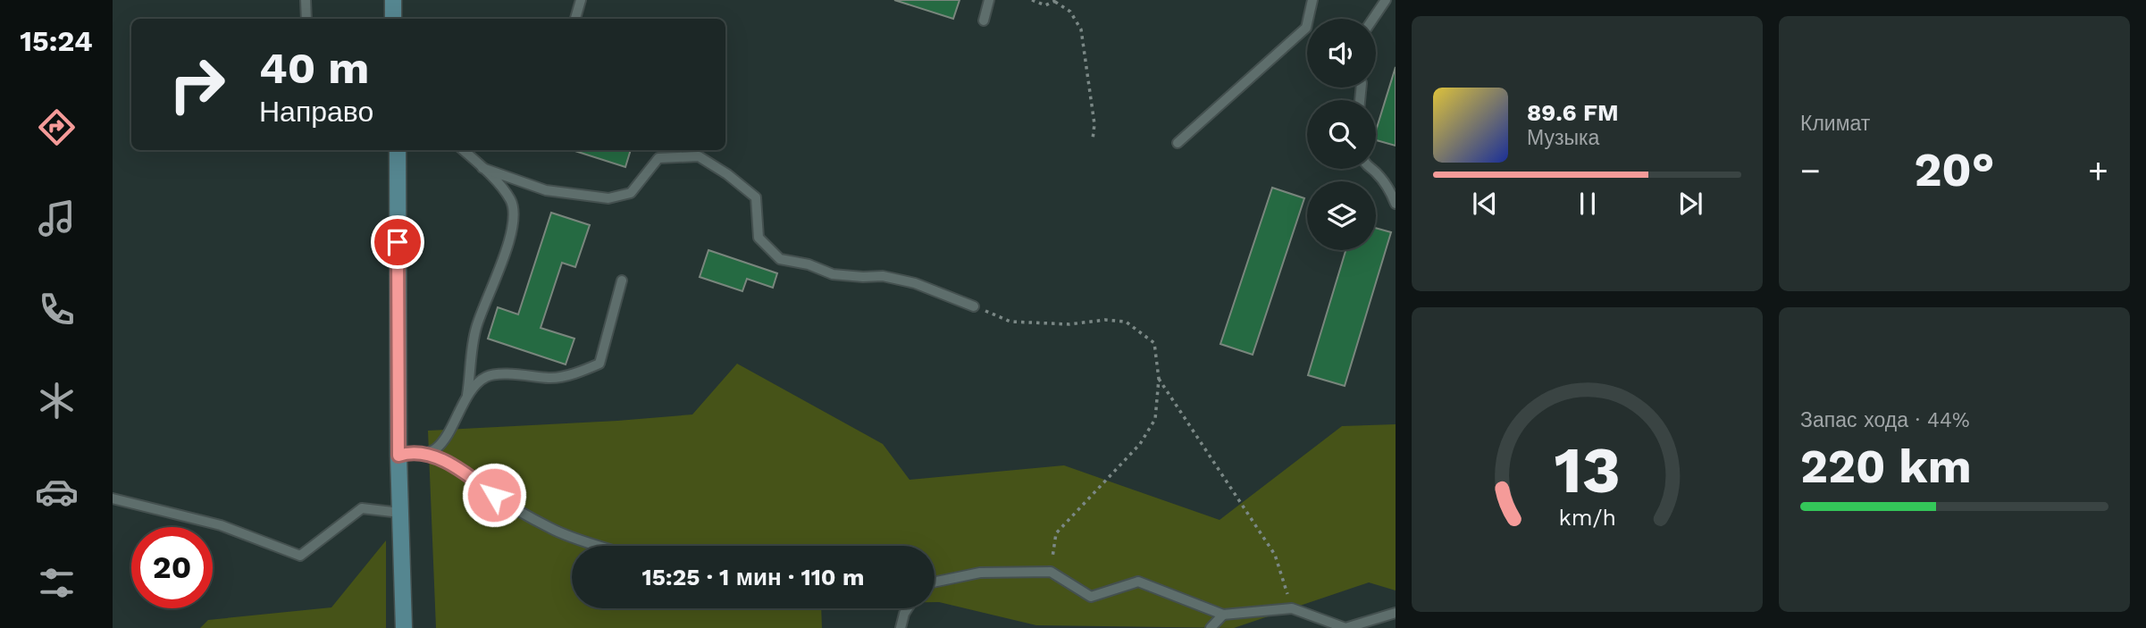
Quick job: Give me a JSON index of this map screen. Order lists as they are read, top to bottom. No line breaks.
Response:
{"page":{"tabs":"15:24","tile":["Климат",["Запас хода · 44%","220 km"]],"turn":["40 m","Направо"],"song":["89.6 FM","Музыка"],"heat":["−","20°","+"],"limit":"20","trip":"15:25 · 1 мин · 110 m","gauge":["13","km/h"]}}
